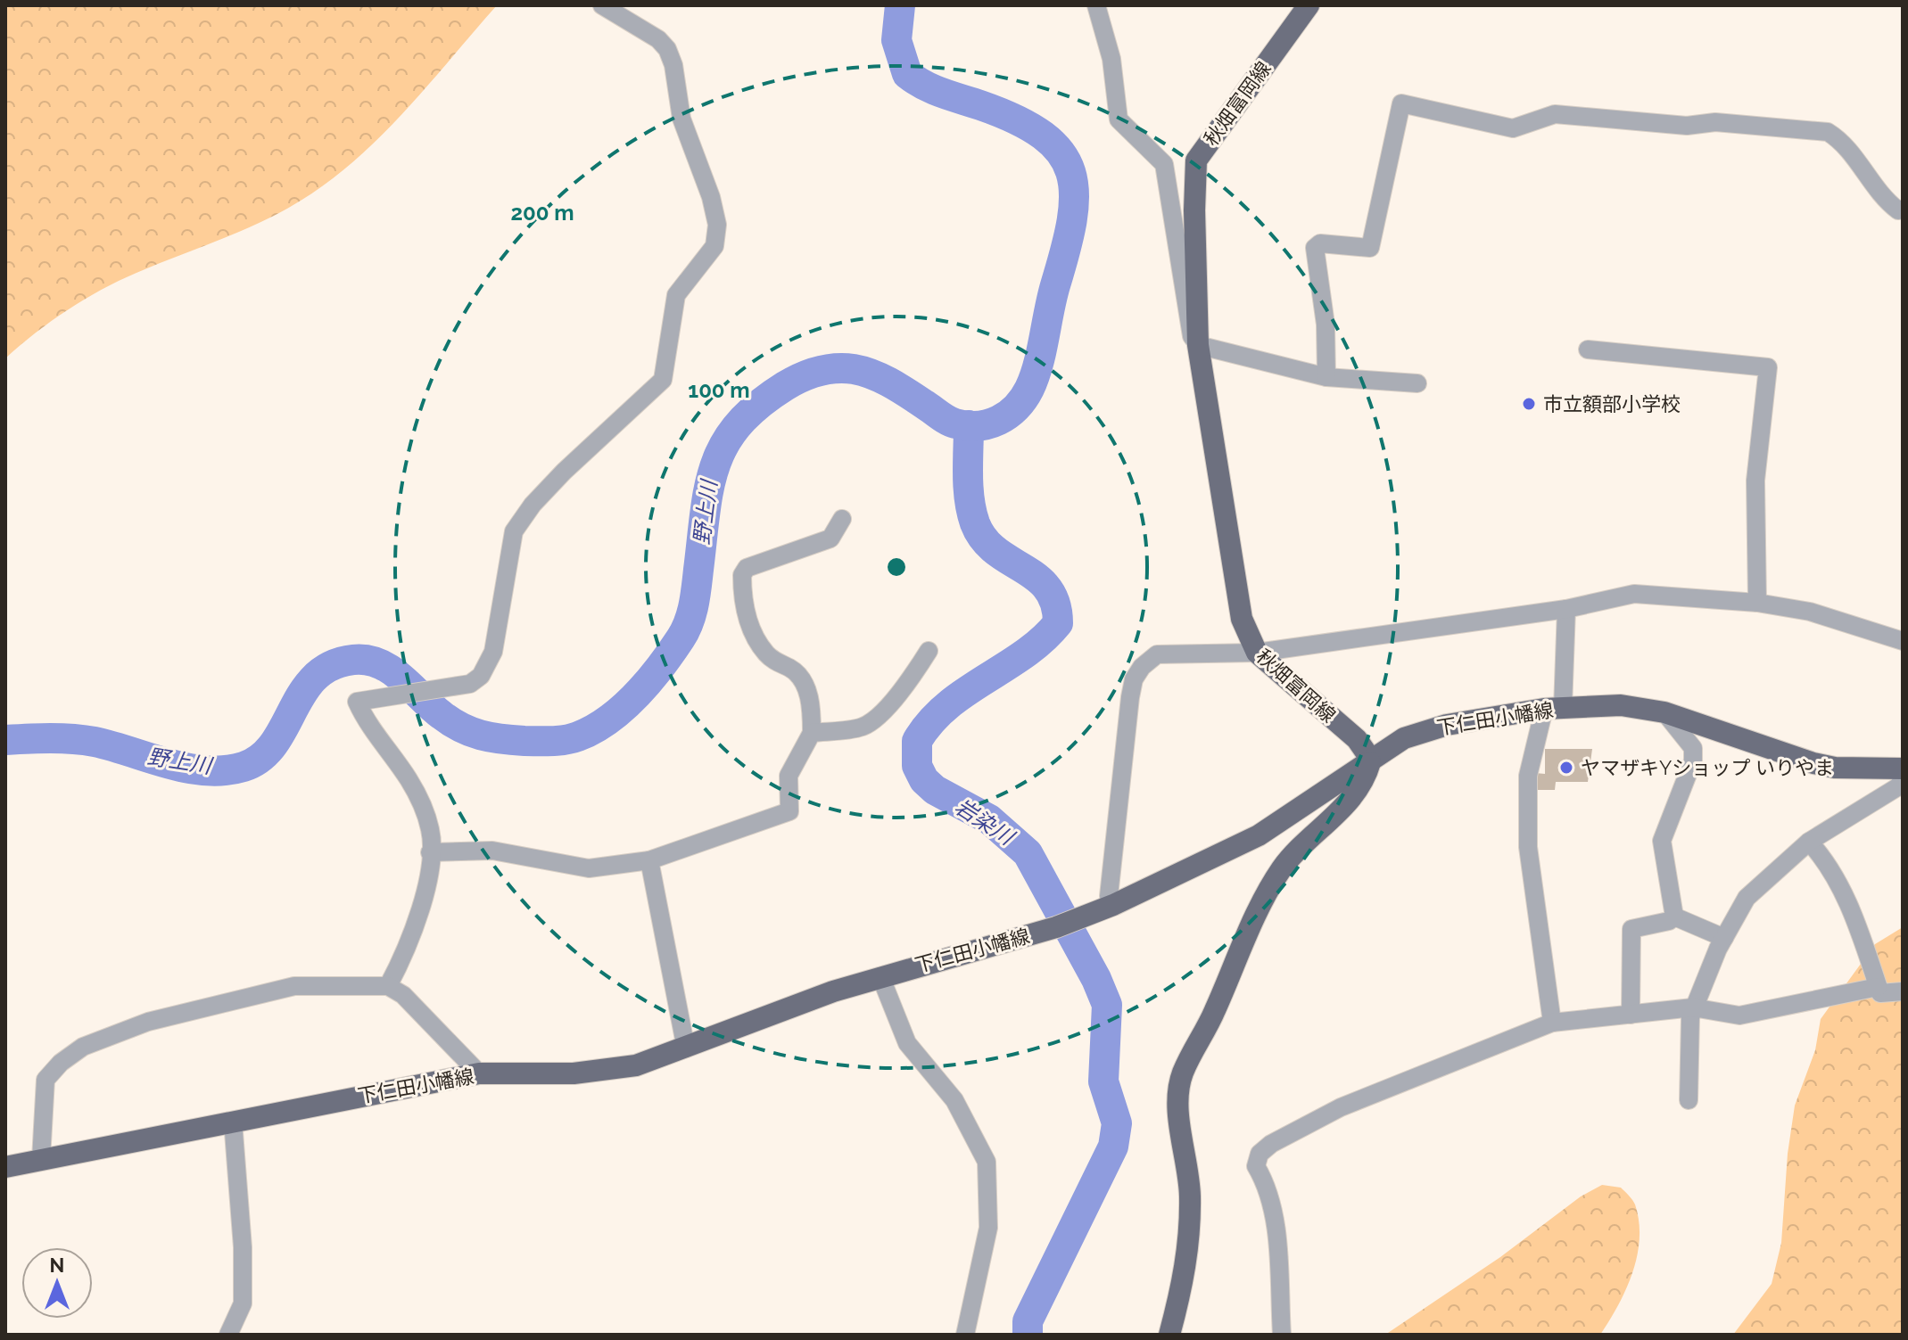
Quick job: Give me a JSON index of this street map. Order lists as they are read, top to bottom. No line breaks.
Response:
{"streets":{"main road":["秋畑富岡線","下仁田小幡線"]},"crossings":[["秋畑富岡線","下仁田小幡線"]],"water":["野上川","岩染川"],"places":["市立額部小学校","ヤマザキYショップ いりやま"],"north":"top","rings":["200 m","100 m"]}
